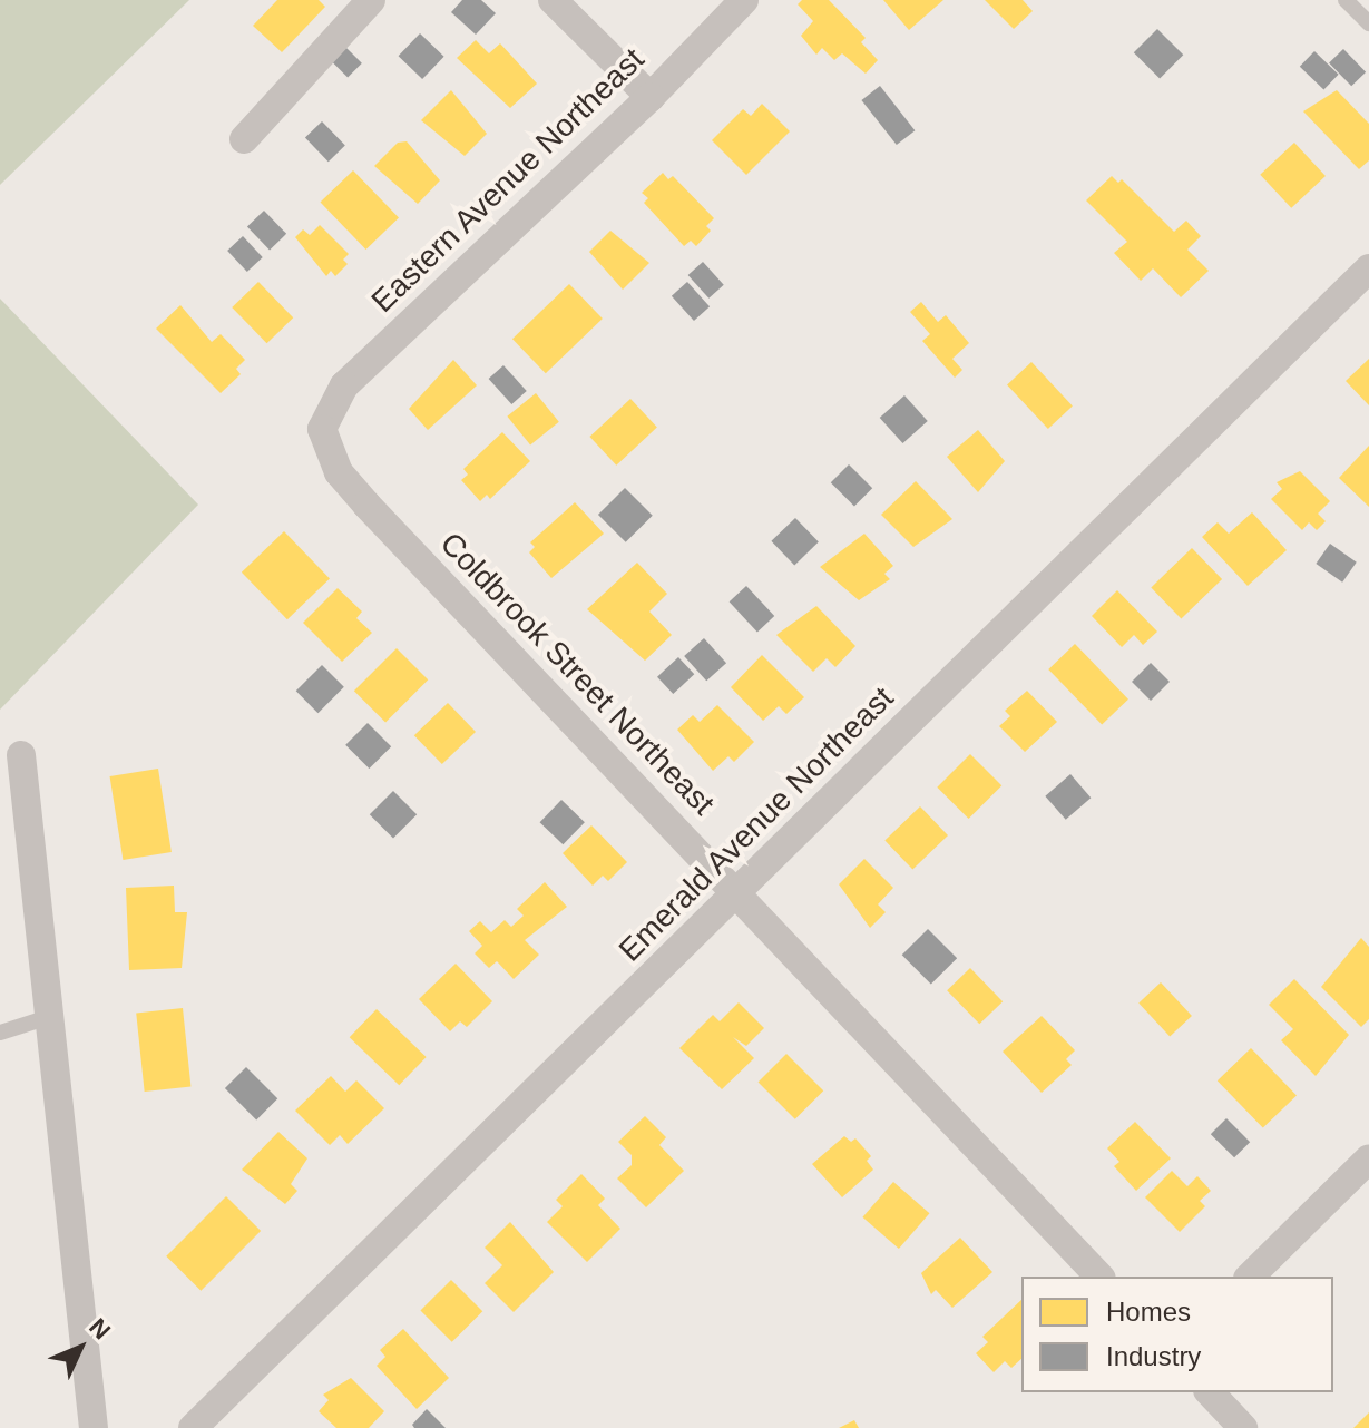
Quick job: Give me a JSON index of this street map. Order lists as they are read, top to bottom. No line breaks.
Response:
{"streets":{"street":["Eastern Avenue Northeast","Coldbrook Street Northeast","Emerald Avenue Northeast"]},"crossings":[["Eastern Avenue Northeast","Coldbrook Street Northeast"],["Coldbrook Street Northeast","Emerald Avenue Northeast"]],"legend":["Homes","Industry"],"north":"top right"}
